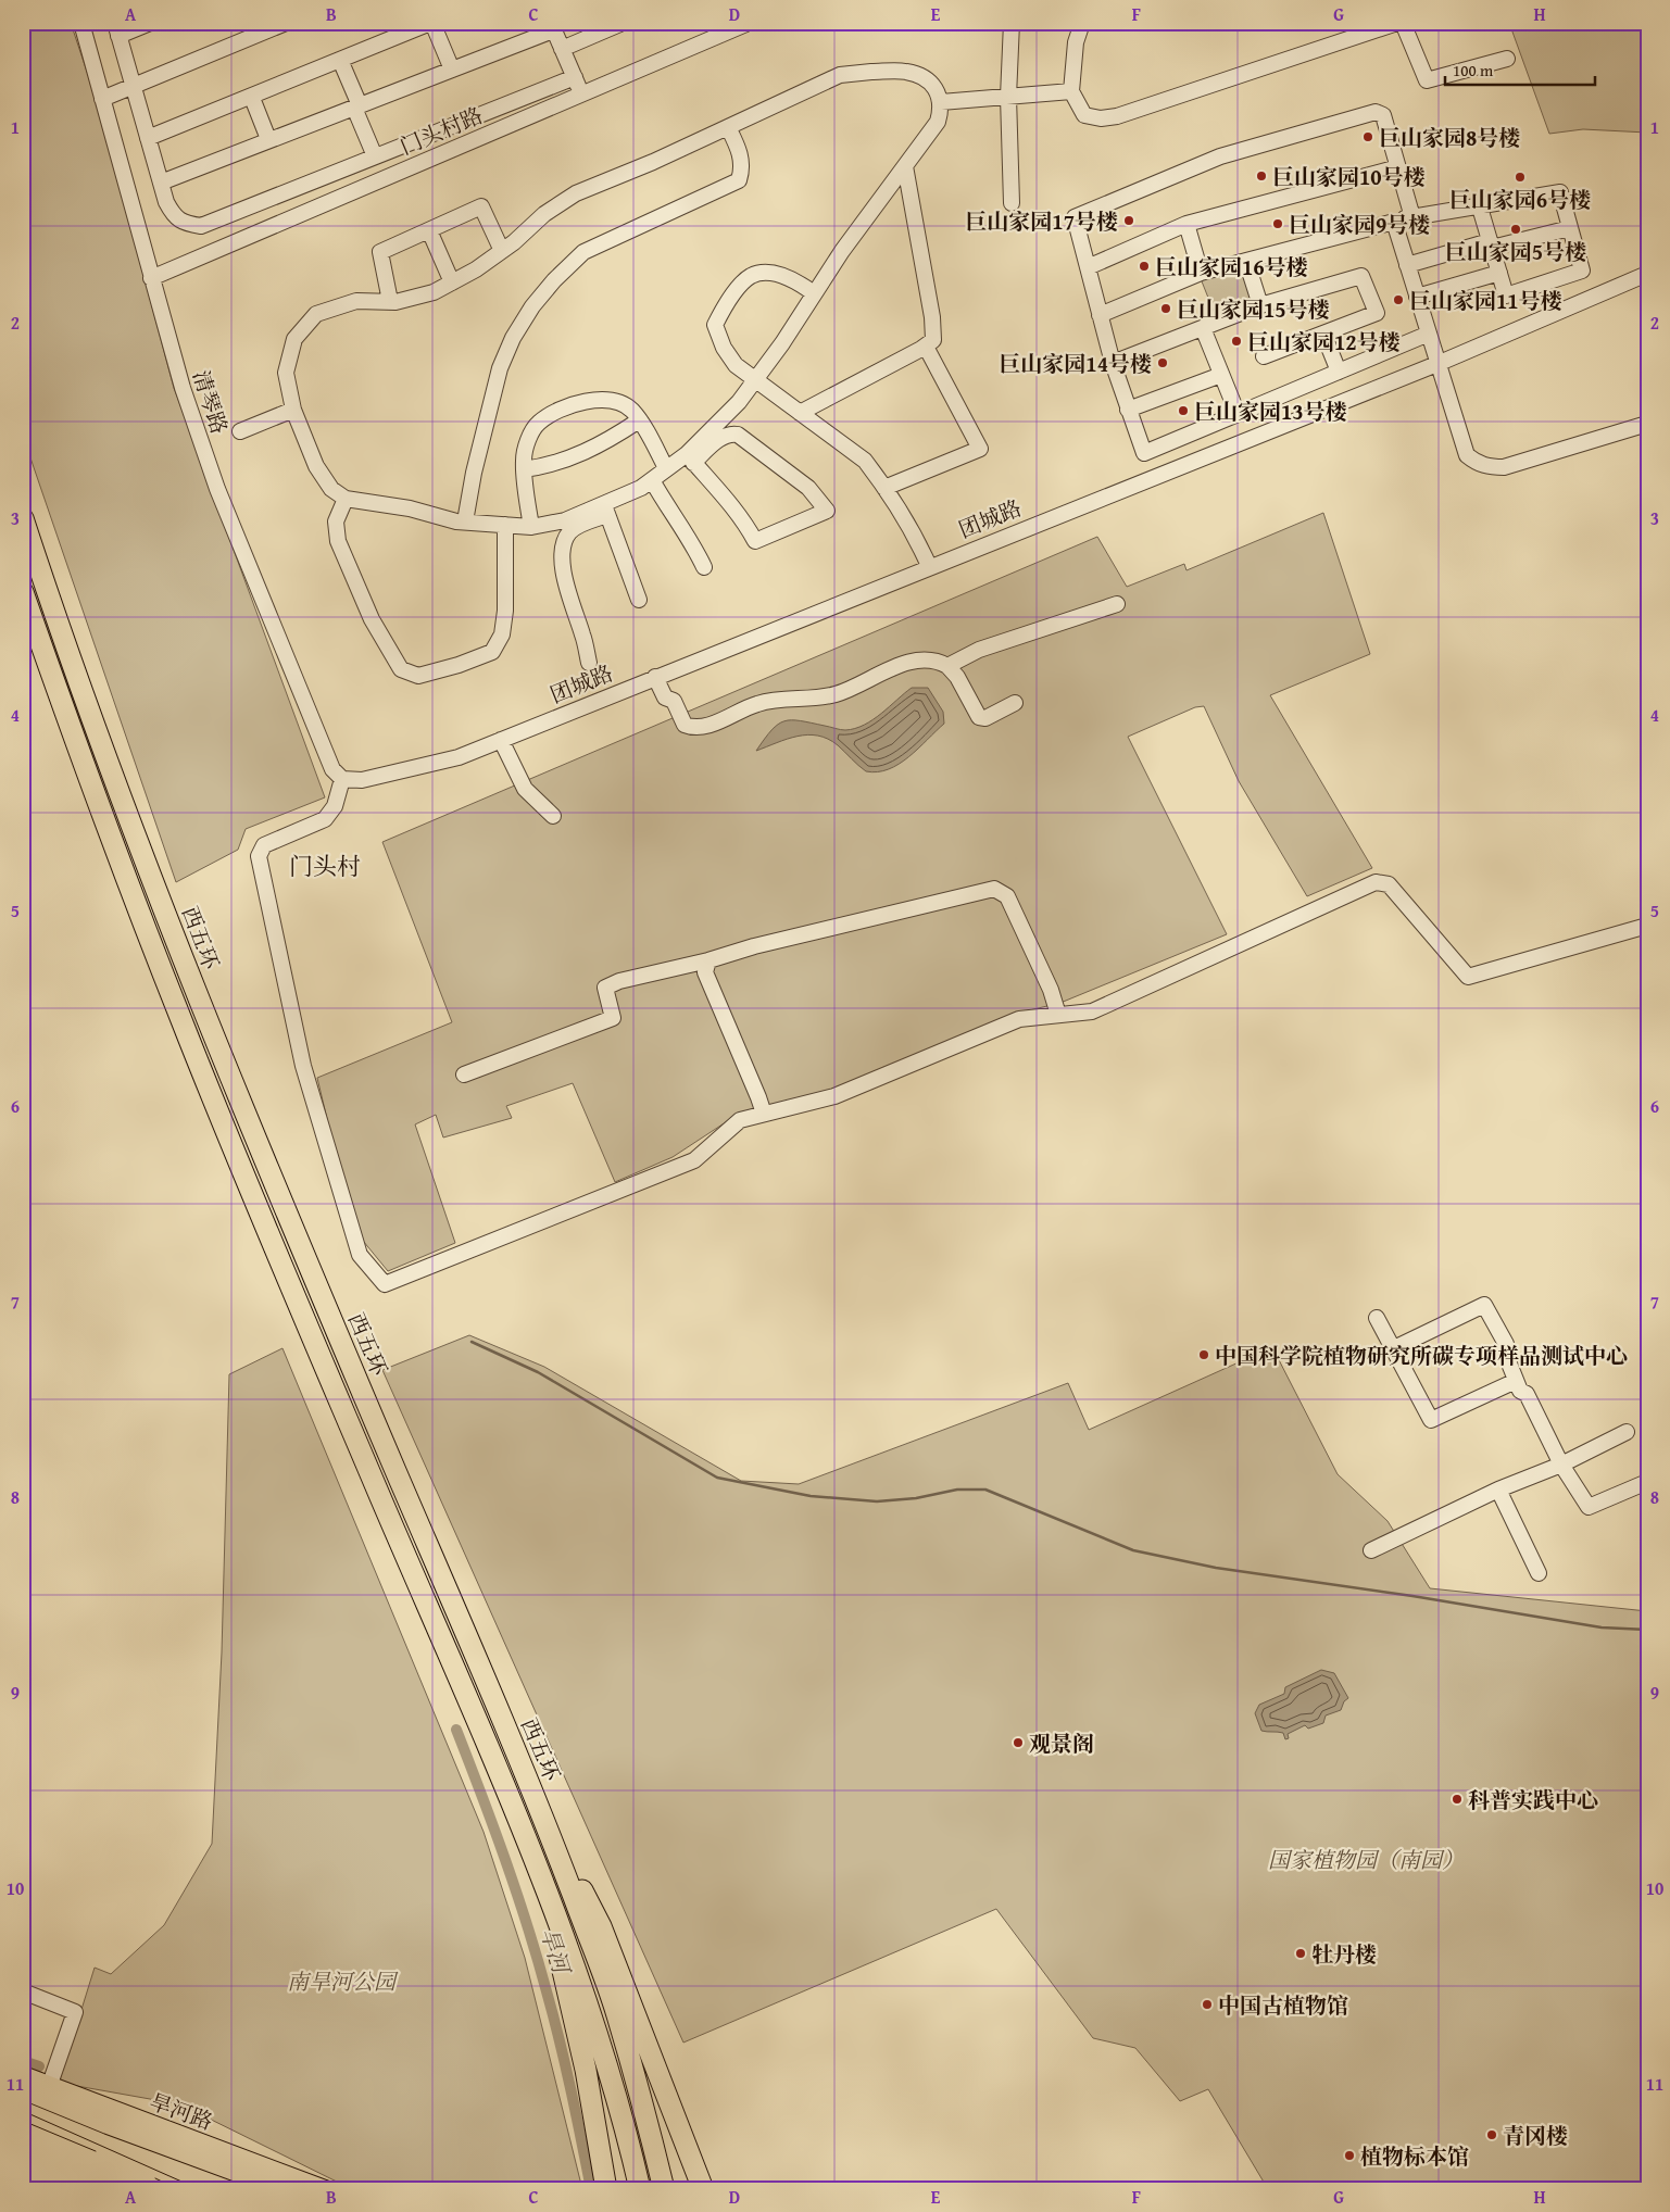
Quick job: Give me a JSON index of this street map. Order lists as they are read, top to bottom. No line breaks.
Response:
{"streets":{"highway":["西五环"],"main road":["旱河路"],"street":["门头村路","清琴路","团城路"]},"crossings":[["门头村路","清琴路"],["清琴路","团城路"]],"districts":["门头村"],"water":["旱河"],"parks":["国家植物园（南园）","南旱河公园"],"places":["巨山家园8号楼","巨山家园10号楼","巨山家园6号楼","巨山家园17号楼","巨山家园9号楼","巨山家园5号楼","巨山家园16号楼","巨山家园11号楼","巨山家园15号楼","巨山家园12号楼","巨山家园14号楼","巨山家园13号楼","中国科学院植物研究所碳专项样品测试中心","观景阁","科普实践中心","牡丹楼","中国古植物馆","青冈楼","植物标本馆"],"scale_bar":"100 m","grid":{"columns":["A","B","C","D","E","F","G","H"],"rows":["1","2","3","4","5","6","7","8","9","10","11"]}}
